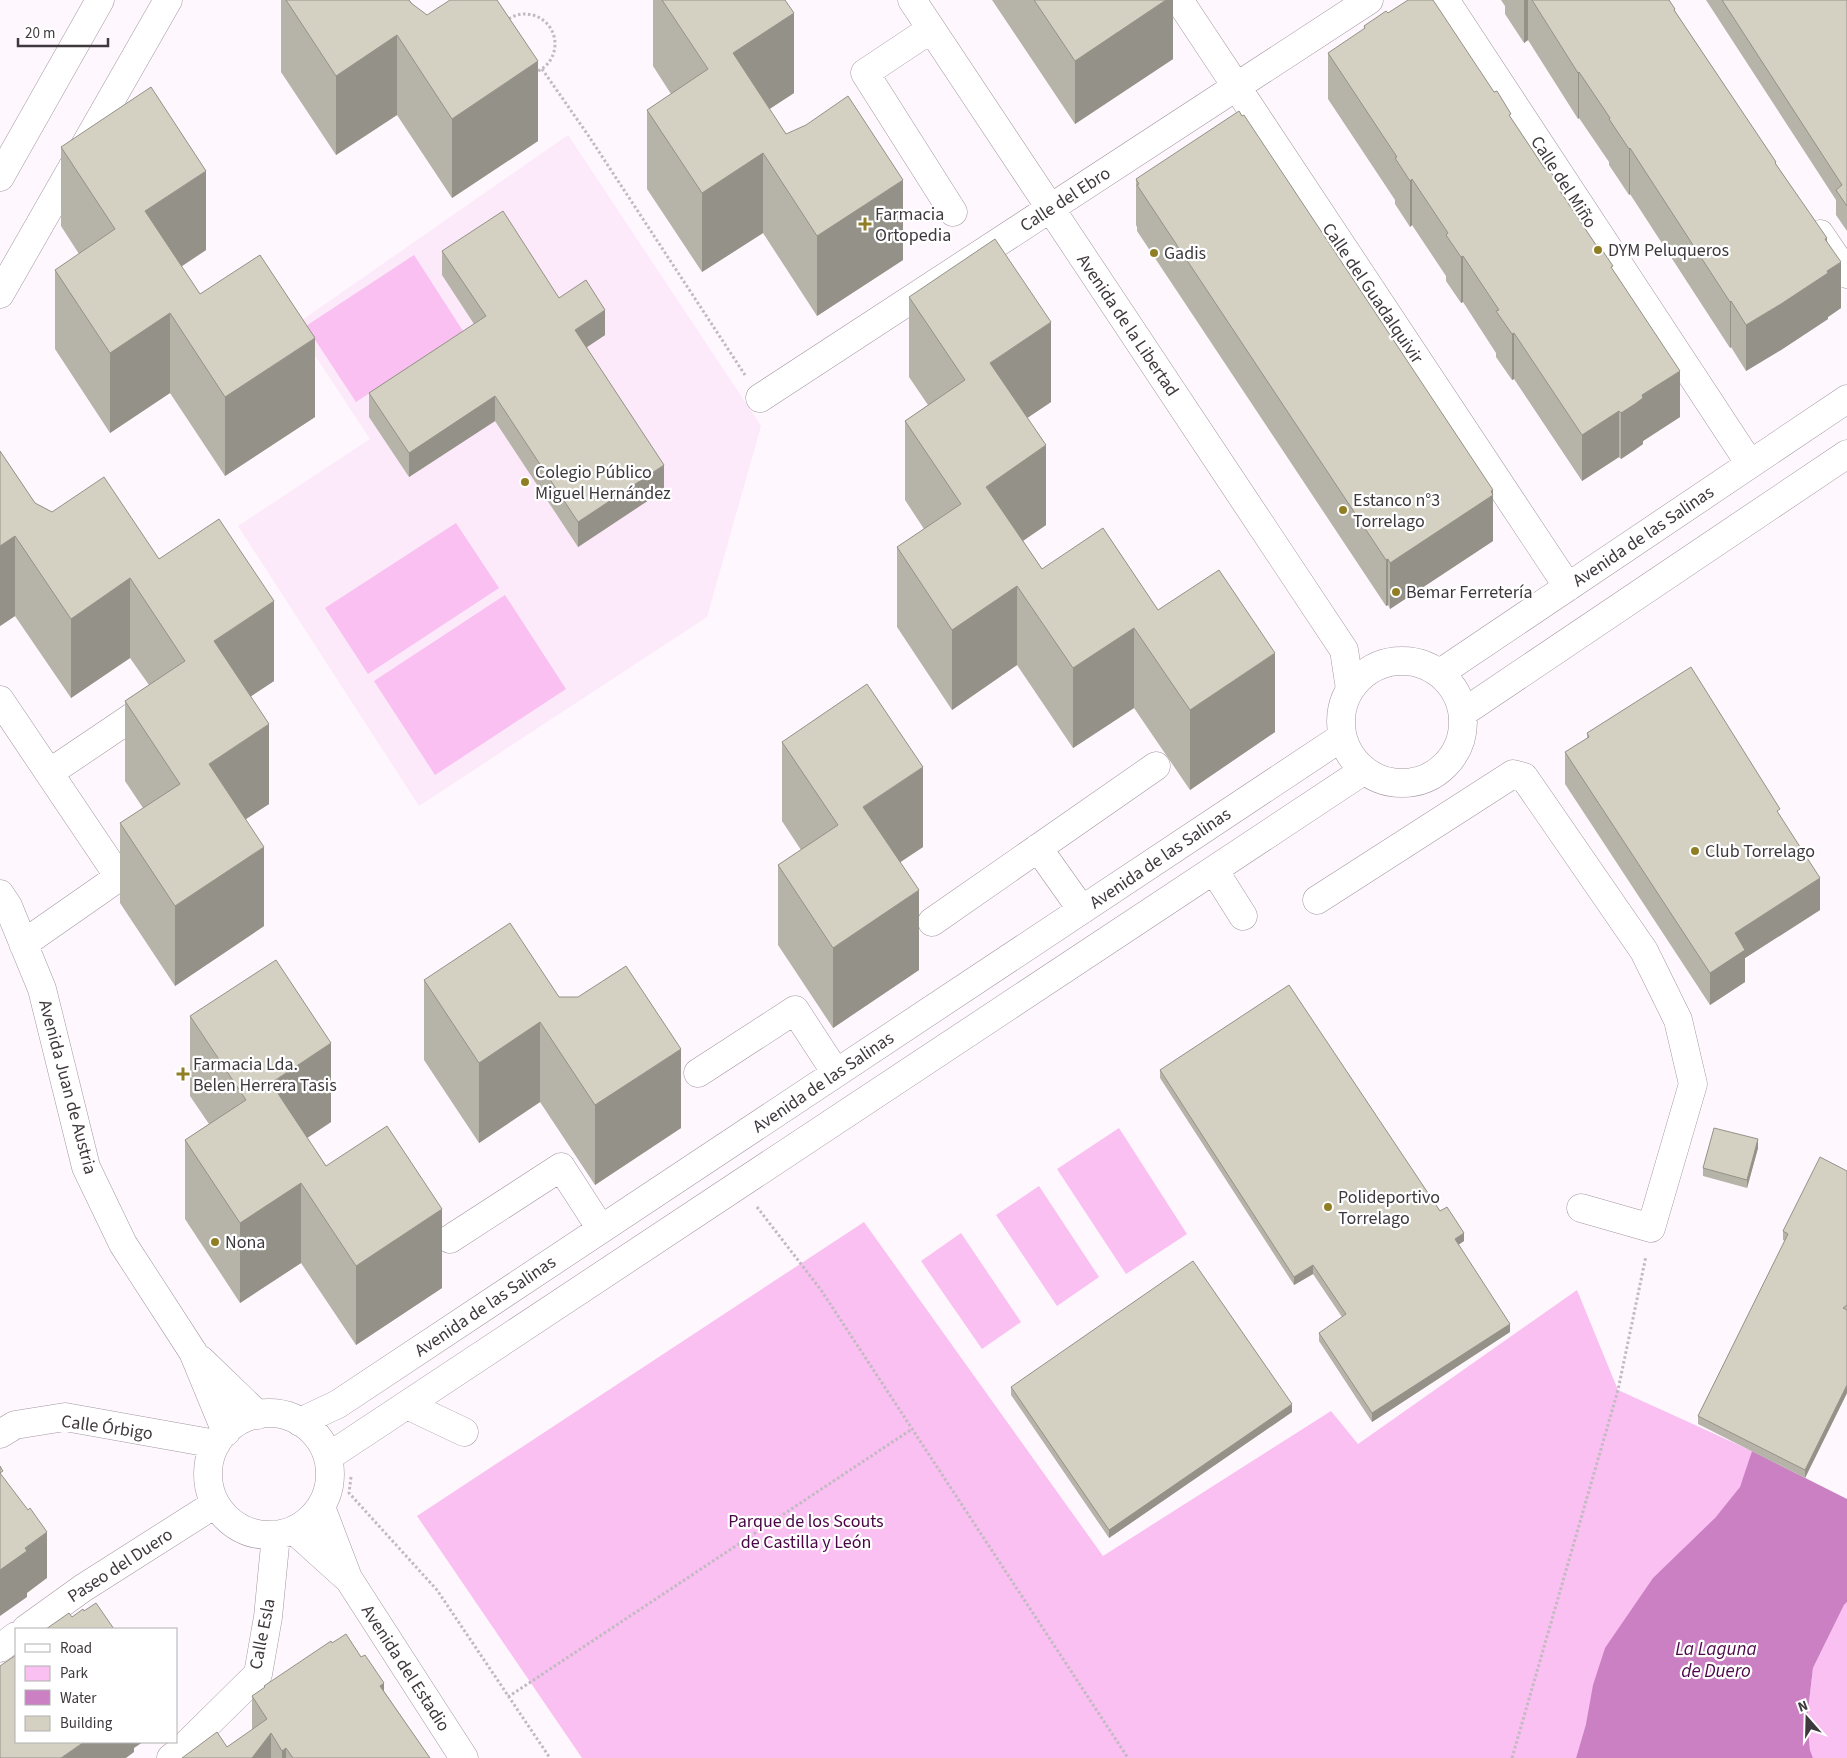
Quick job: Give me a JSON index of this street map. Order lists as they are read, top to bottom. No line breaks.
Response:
{"streets":{"street":["Calle del Miño","Calle del Ebro","Calle del Guadalquivir","Avenida de la Libertad","Avenida de las Salinas","Avenida Juan de Austria","Calle Órbigo","Paseo del Duero","Calle Esla","Avenida del Estadio"]},"crossings":[["Calle del Miño","Avenida de las Salinas"],["Calle del Ebro","Calle del Guadalquivir"],["Calle del Ebro","Avenida de la Libertad"],["Calle del Guadalquivir","Avenida de las Salinas"],["Avenida de la Libertad","Avenida de las Salinas"],["Avenida de las Salinas","Avenida Juan de Austria"],["Avenida de las Salinas","Calle Órbigo"],["Avenida de las Salinas","Paseo del Duero"],["Avenida de las Salinas","Calle Esla"],["Avenida de las Salinas","Avenida del Estadio"],["Avenida Juan de Austria","Calle Órbigo"],["Avenida Juan de Austria","Paseo del Duero"],["Avenida Juan de Austria","Calle Esla"],["Avenida Juan de Austria","Avenida del Estadio"],["Calle Órbigo","Paseo del Duero"],["Calle Órbigo","Calle Esla"],["Calle Órbigo","Avenida del Estadio"],["Paseo del Duero","Calle Esla"],["Paseo del Duero","Avenida del Estadio"],["Calle Esla","Avenida del Estadio"]],"water":["La Laguna de Duero"],"parks":["Parque de los Scouts de Castilla y León"],"places":{"health":["Farmacia Ortopedia","Farmacia Lda. Belen Herrera Tasis"],"other":["DYM Peluqueros","Gadis","Colegio Público Miguel Hernández","Estanco n°3 Torrelago","Bemar Ferretería","Club Torrelago","Polideportivo Torrelago","Nona"]},"legend":["Road","Park","Water","Building"],"scale_bar":"20 m","north":"top"}
